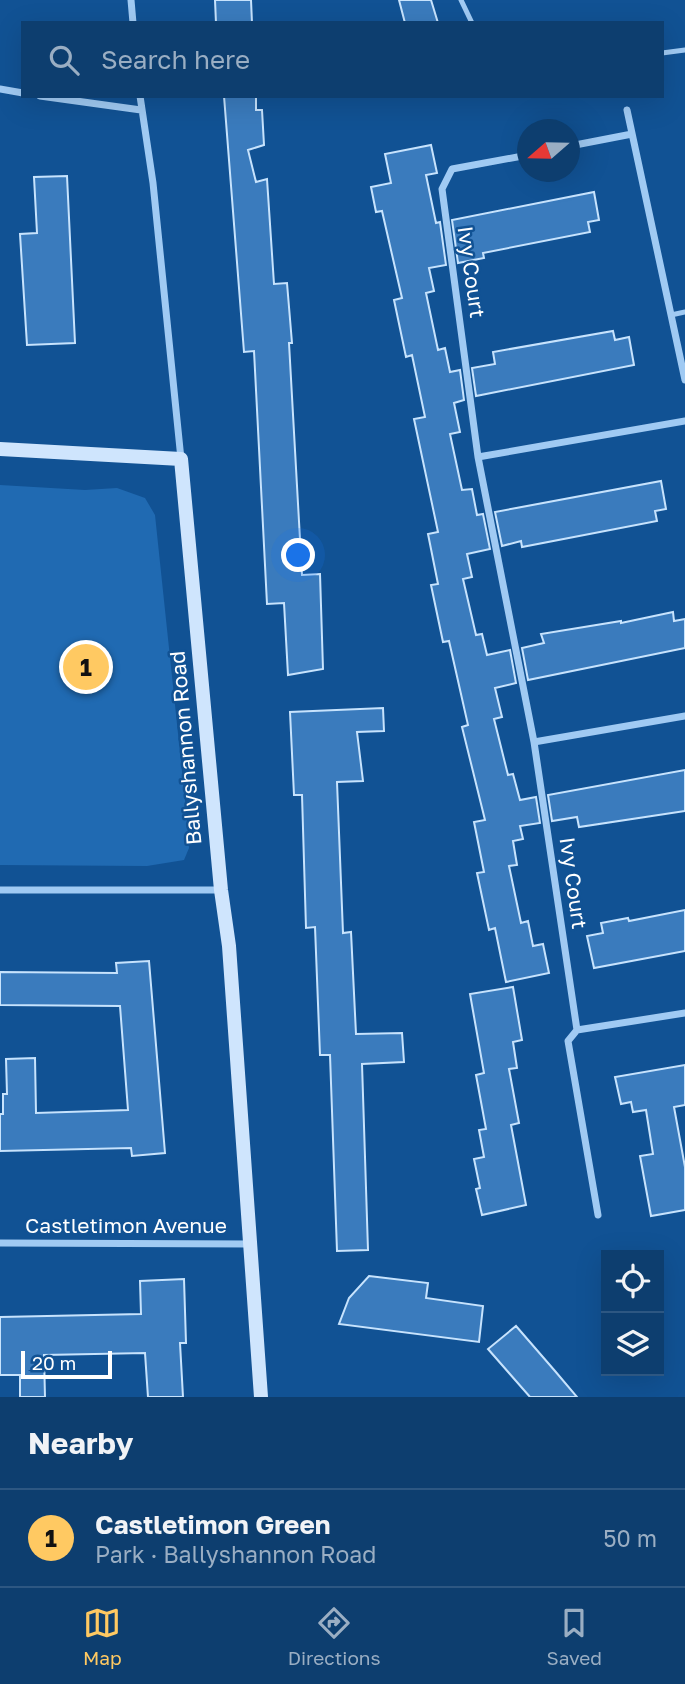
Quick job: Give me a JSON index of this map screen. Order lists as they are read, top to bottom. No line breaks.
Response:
{"streets":{"street":["Ivy Court","Ballyshannon Road","Castletimon Avenue"]},"crossings":[["Ballyshannon Road","Castletimon Avenue"]],"scale_bar":"20 m","north":"left","page":{"search":"Search here","pins":"1","scale":"20 m","heading":"Nearby","list":[{"mark":"1","name":"Castletimon Green","note":"Park · Ballyshannon Road","value":"50 m"}],"nav":["Map","Directions","Saved"]}}
